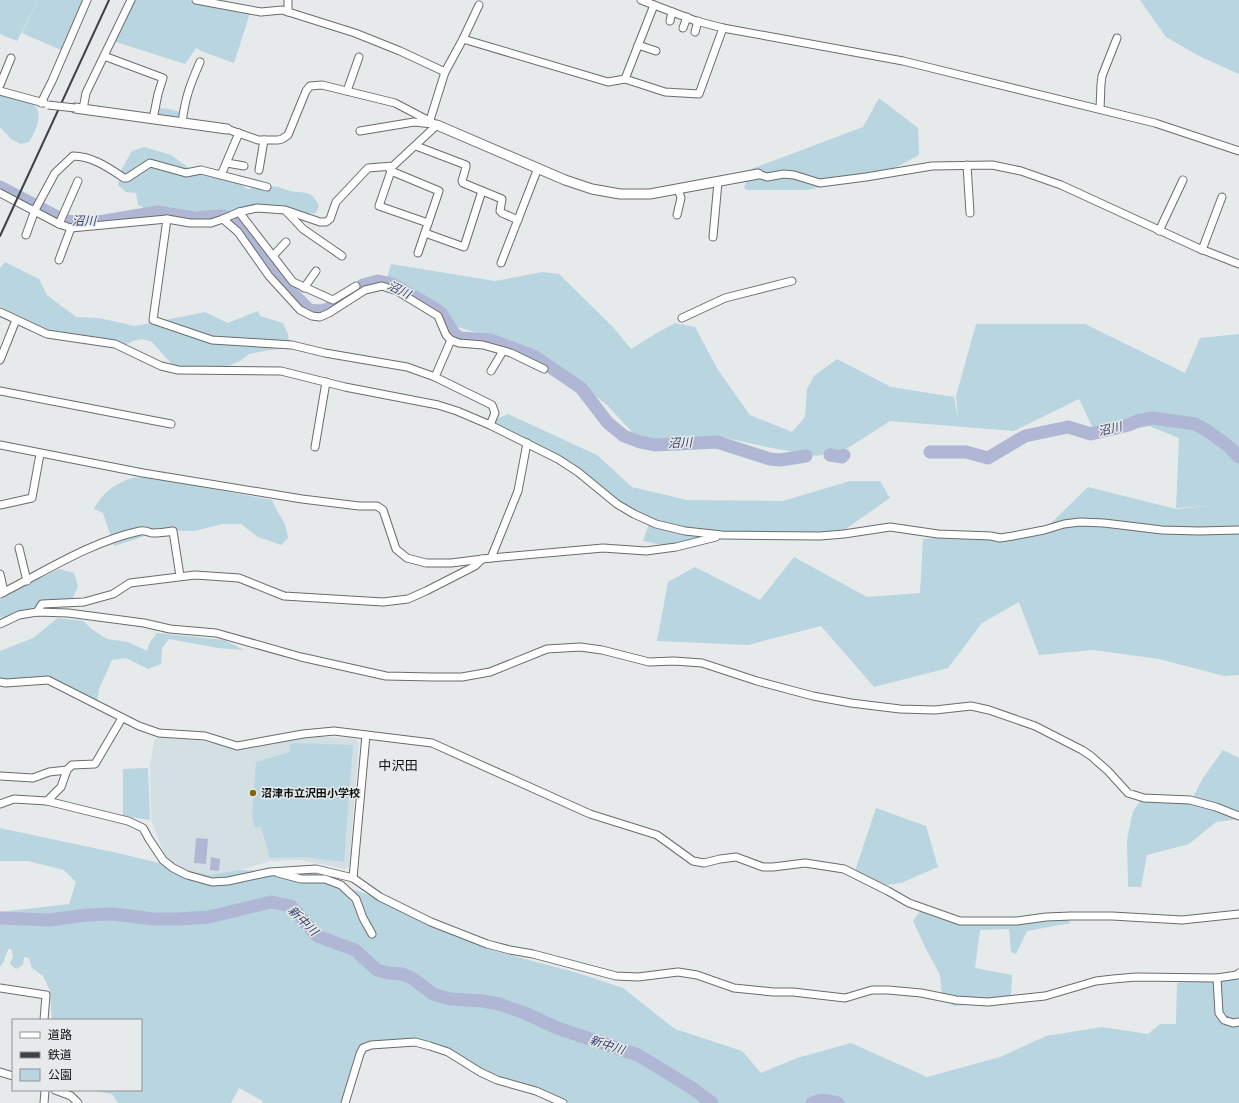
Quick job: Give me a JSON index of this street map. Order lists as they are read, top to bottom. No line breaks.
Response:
{"districts":["中沢田"],"water":["沼川","新中川"],"places":["沼津市立沢田小学校"],"legend":["道路","鉄道","公園"]}
